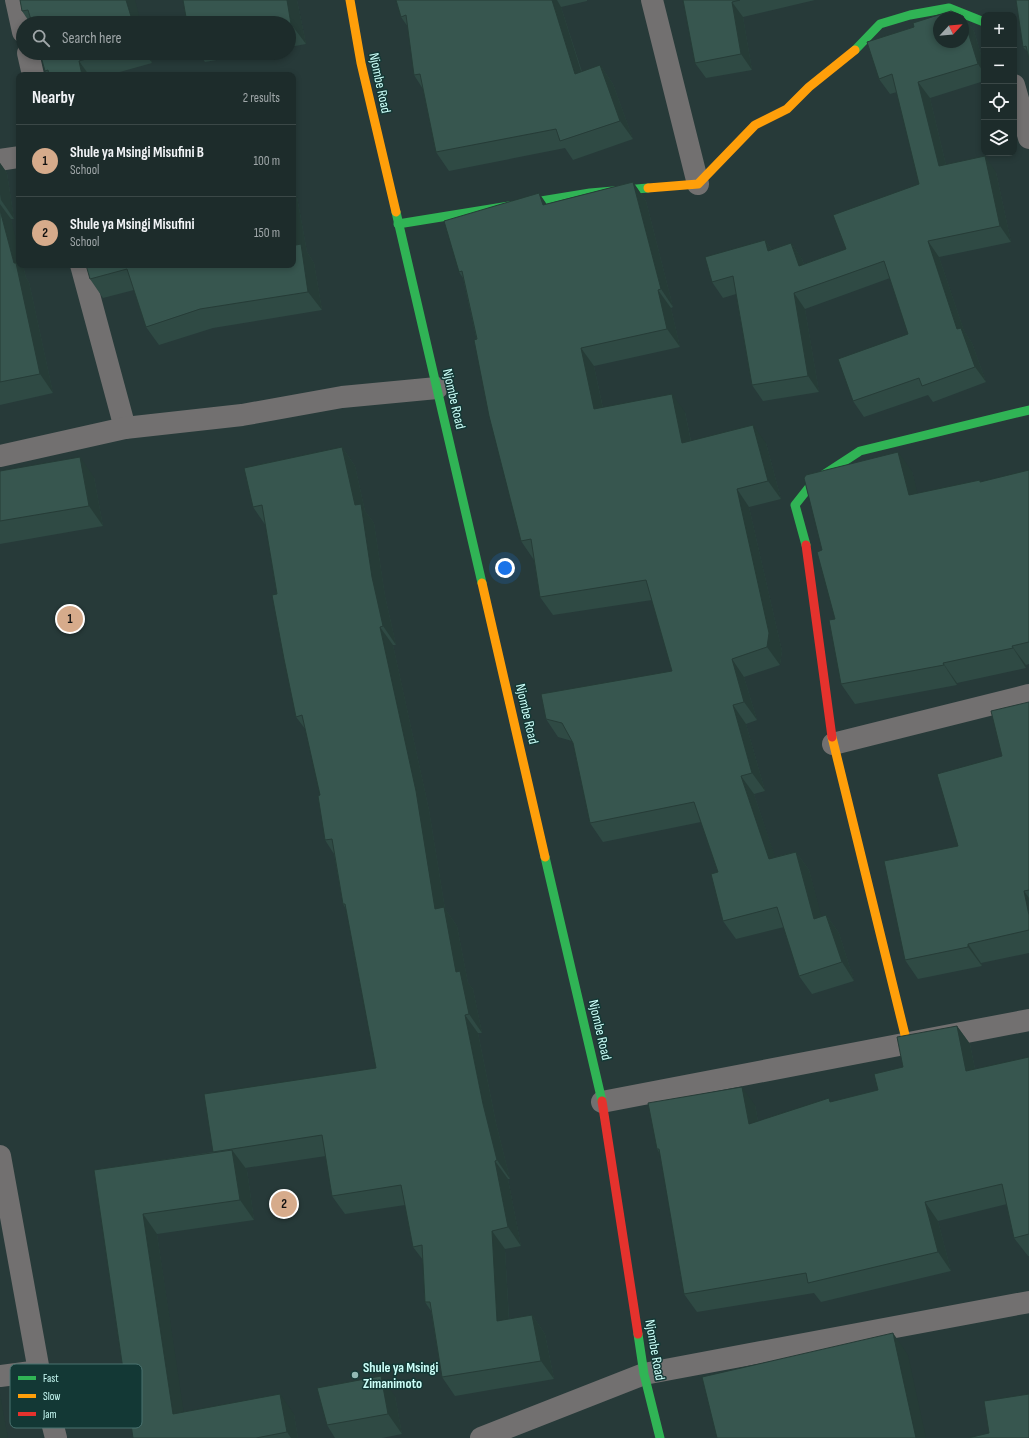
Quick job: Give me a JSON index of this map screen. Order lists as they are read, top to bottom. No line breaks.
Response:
{"streets":{"main road":["Njombe Road"]},"places":["Shule ya Msingi Zimanimoto"],"legend":["Fast","Slow","Jam"],"north":"top right","page":{"map_buttons":["+","−"],"search":"Search here","heading":["Nearby","2 results"],"list":[{"mark":"1","name":"Shule ya Msingi Misufini B","note":"School","value":"100 m"},{"mark":"2","name":"Shule ya Msingi Misufini","note":"School","value":"150 m"}],"pins":["1","2"]}}
